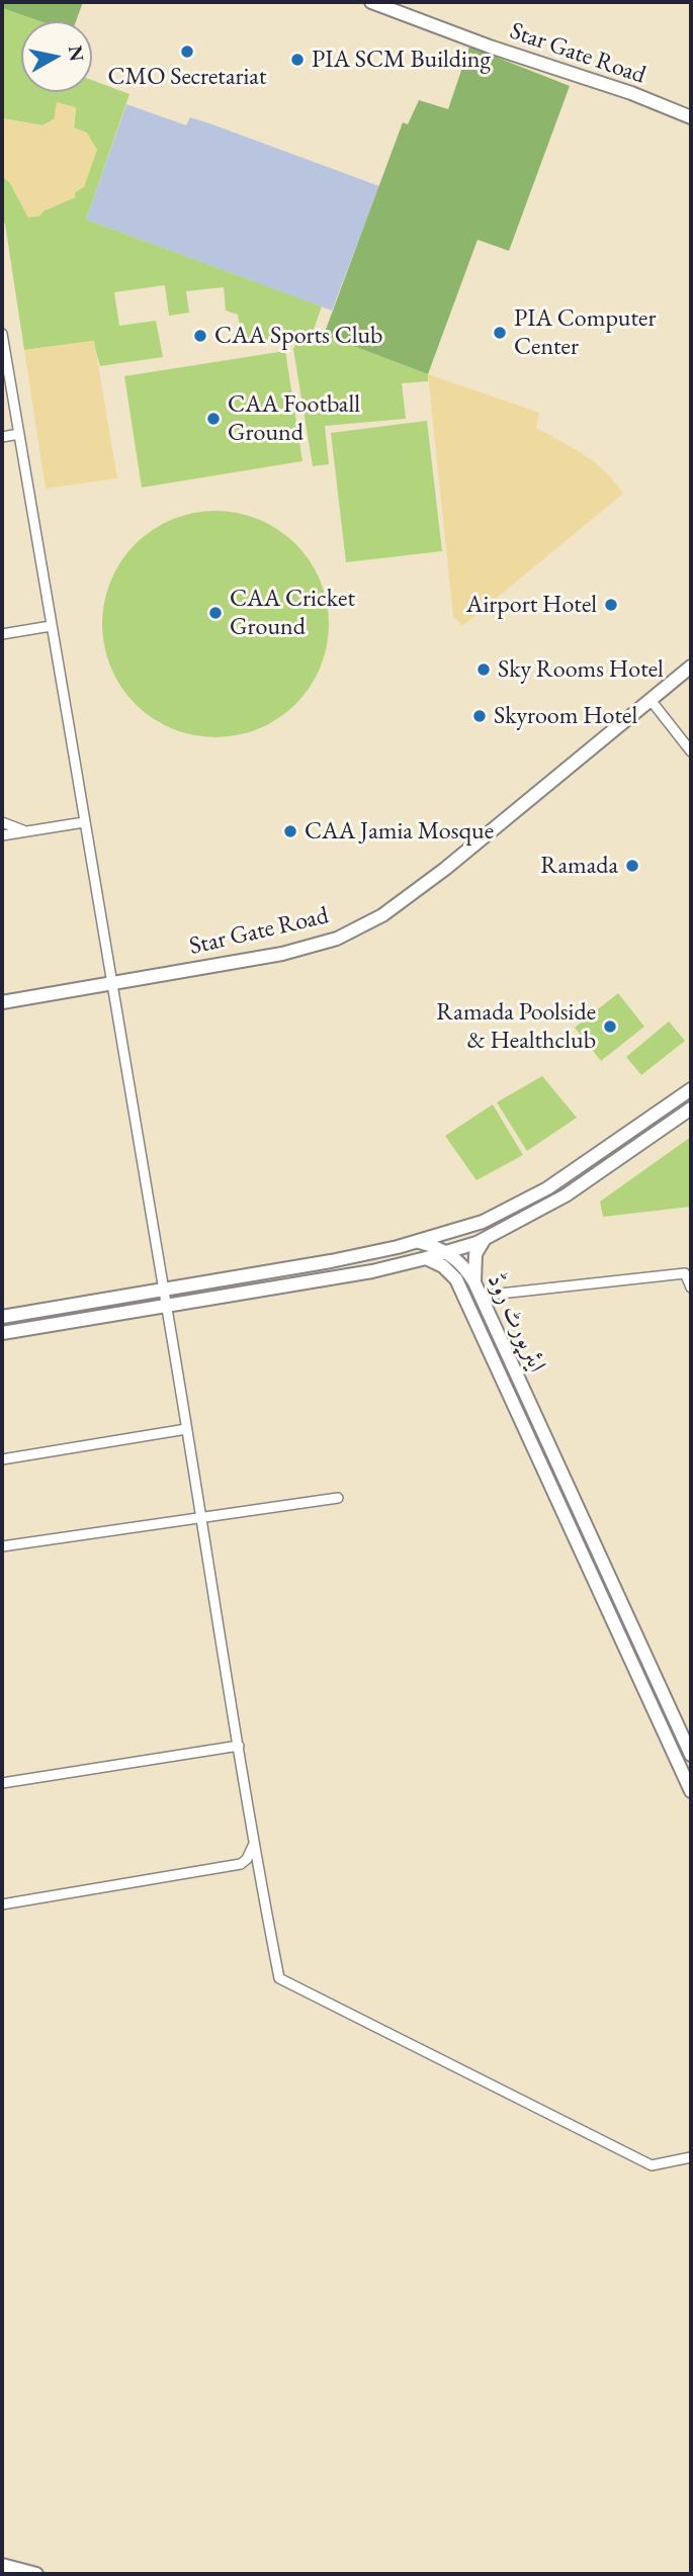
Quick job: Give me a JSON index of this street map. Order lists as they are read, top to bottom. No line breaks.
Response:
{"streets":{"main road":["Star Gate Road","ایئرپورٹ روڈ"]},"places":["CMO Secretariat","PIA SCM Building","PIA Computer Center","CAA Sports Club","CAA Football Ground","Airport Hotel","CAA Cricket Ground","Sky Rooms Hotel","Skyroom Hotel","CAA Jamia Mosque","Ramada","Ramada Poolside & Healthclub"],"north":"right"}
